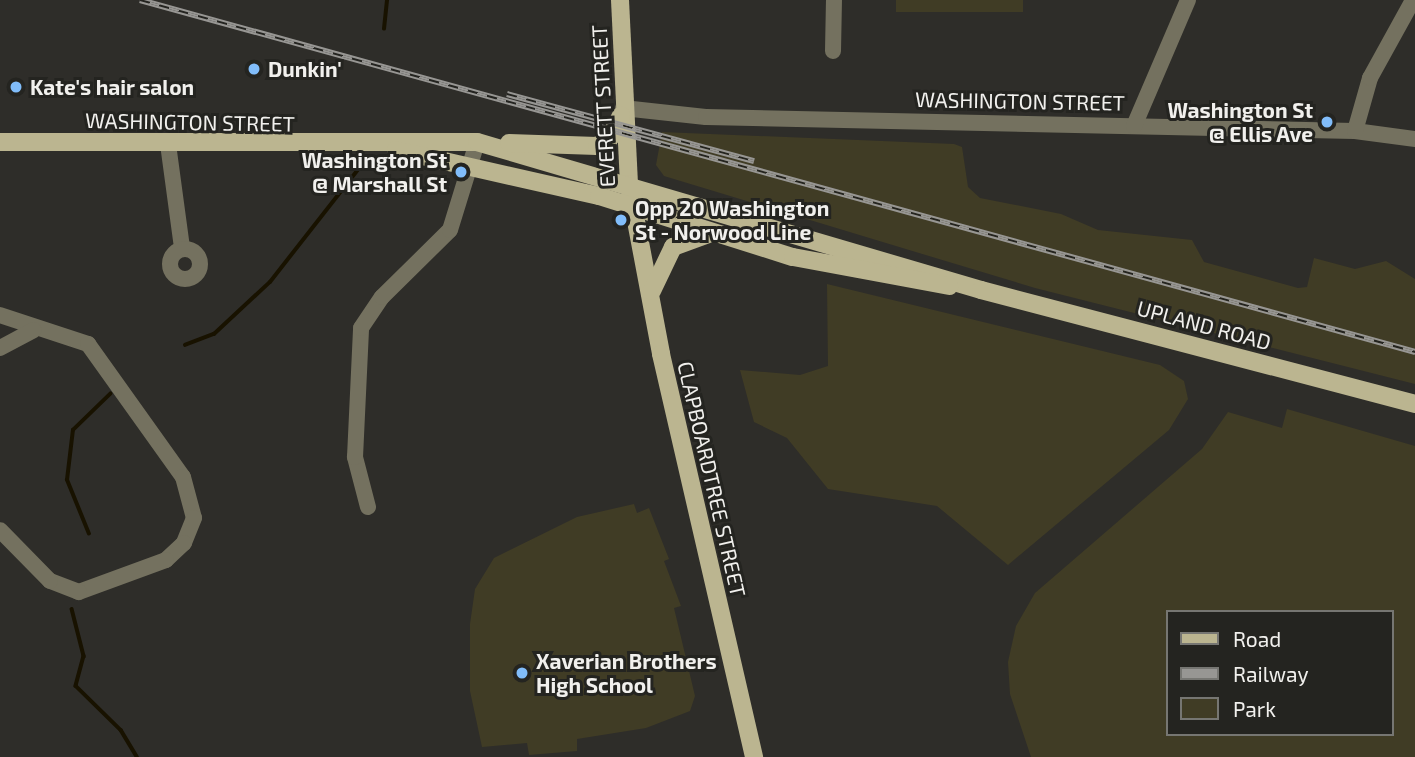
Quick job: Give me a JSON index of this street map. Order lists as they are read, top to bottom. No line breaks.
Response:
{"streets":{"main road":["WASHINGTON STREET","EVERETT STREET","UPLAND ROAD","CLAPBOARDTREE STREET"]},"crossings":[["WASHINGTON STREET","EVERETT STREET"],["WASHINGTON STREET","UPLAND ROAD"],["WASHINGTON STREET","CLAPBOARDTREE STREET"],["EVERETT STREET","UPLAND ROAD"],["EVERETT STREET","CLAPBOARDTREE STREET"],["UPLAND ROAD","CLAPBOARDTREE STREET"]],"places":["Dunkin'","Kate's hair salon","Washington St @ Ellis Ave","Washington St @ Marshall St","Opp 20 Washington St - Norwood Line","Xaverian Brothers High School"],"legend":["Road","Railway","Park"]}
